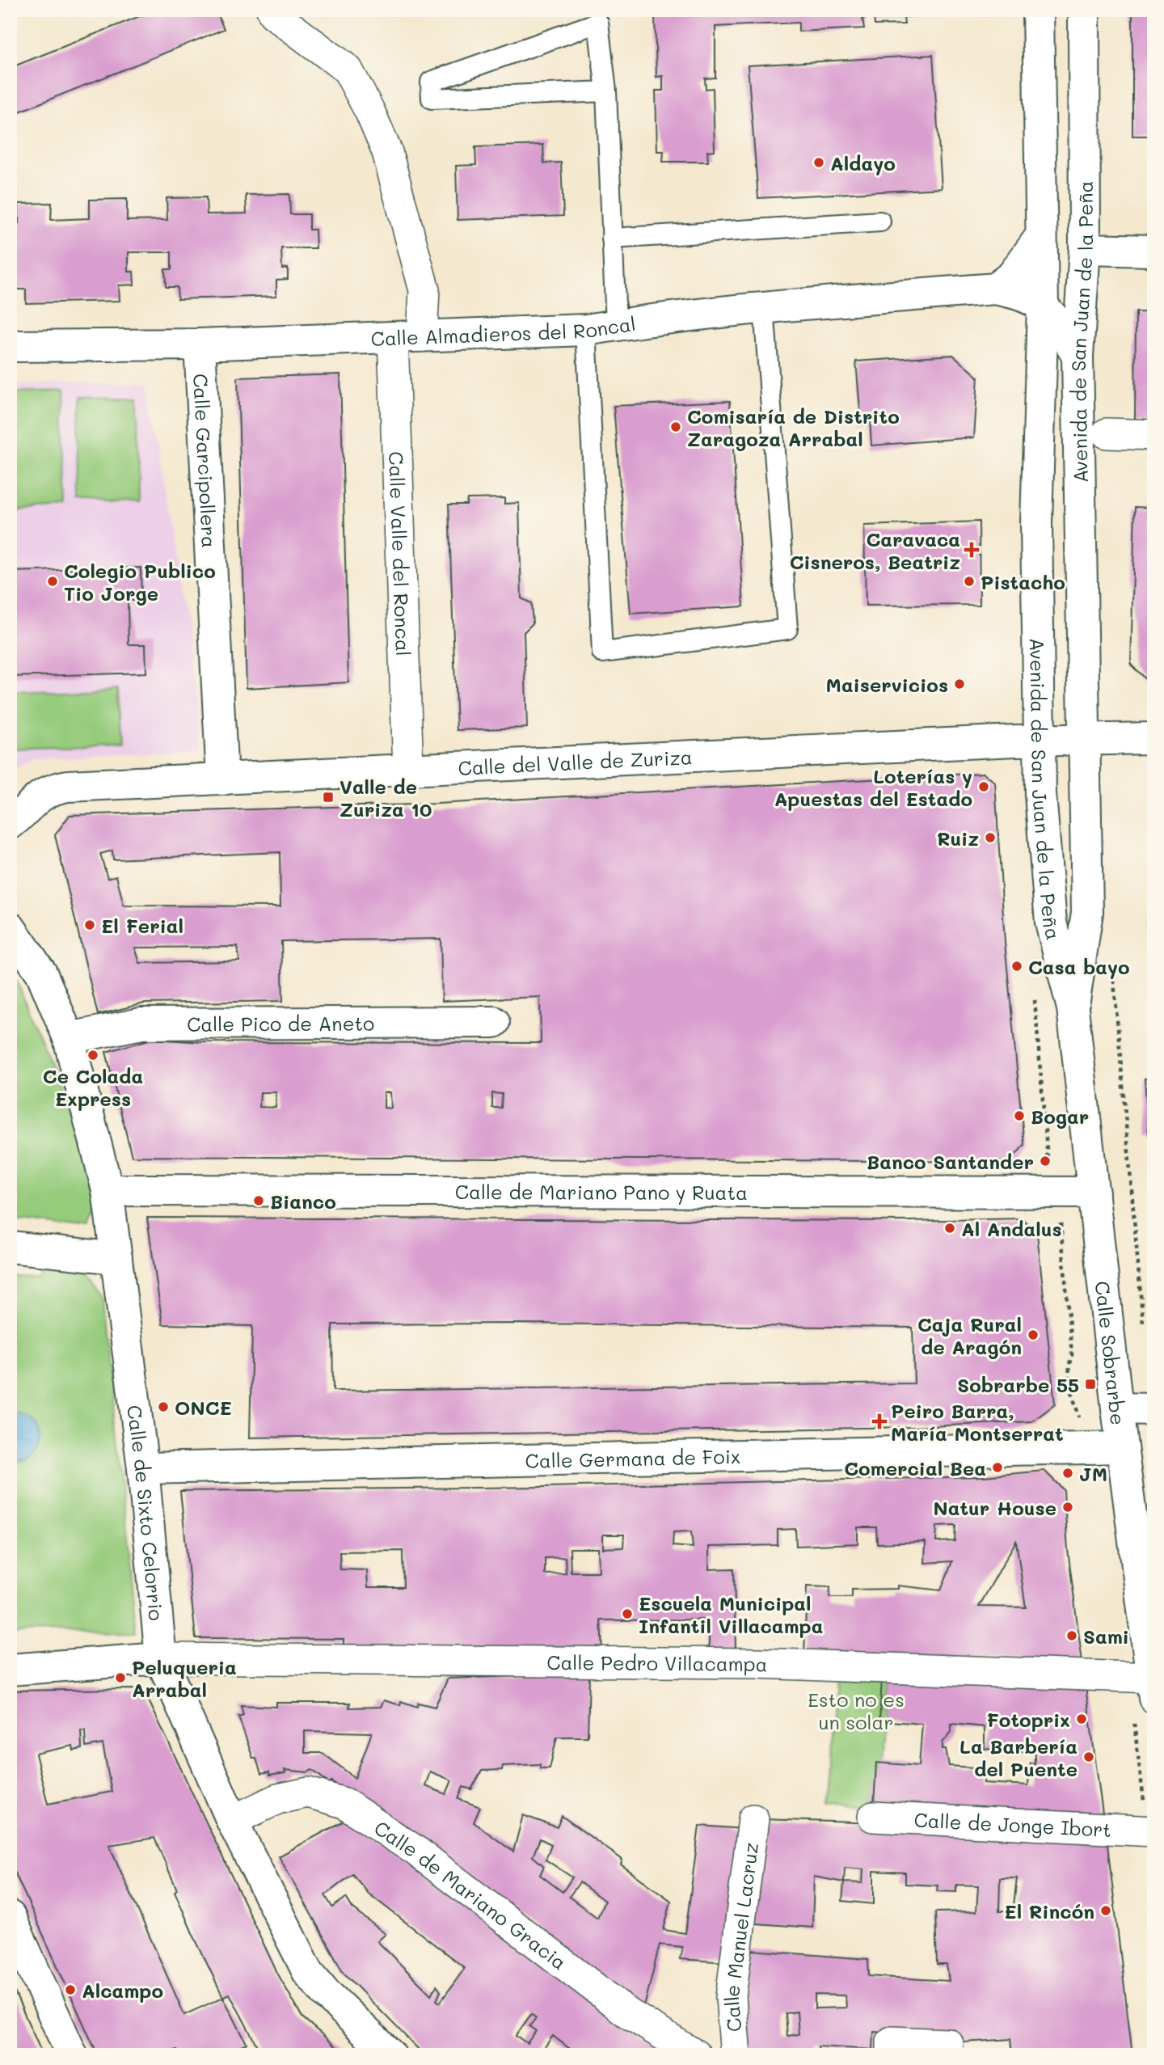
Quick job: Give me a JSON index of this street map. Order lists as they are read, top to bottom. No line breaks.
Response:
{"streets":{"street":["Calle Almadieros del Roncal","Avenida de San Juan de la Peña","Calle Garcipollera","Calle Valle del Roncal","Calle del Valle de Zuriza","Calle Pico de Aneto","Calle de Mariano Pano y Ruata","Calle Sobrarbe","Calle Germana de Foix","Calle de Sixto Celorrio","Calle Pedro Villacampa","Calle de Jonge Ibort","Calle de Mariano Gracia","Calle Manuel Lacruz"]},"crossings":[["Calle Almadieros del Roncal","Avenida de San Juan de la Peña"],["Calle Almadieros del Roncal","Calle Garcipollera"],["Calle Almadieros del Roncal","Calle Valle del Roncal"],["Avenida de San Juan de la Peña","Calle del Valle de Zuriza"],["Avenida de San Juan de la Peña","Calle Sobrarbe"],["Calle Garcipollera","Calle del Valle de Zuriza"],["Calle Valle del Roncal","Calle del Valle de Zuriza"],["Calle Pico de Aneto","Calle de Sixto Celorrio"],["Calle de Mariano Pano y Ruata","Calle Sobrarbe"],["Calle de Mariano Pano y Ruata","Calle de Sixto Celorrio"],["Calle Sobrarbe","Calle Germana de Foix"],["Calle Sobrarbe","Calle Pedro Villacampa"],["Calle Germana de Foix","Calle de Sixto Celorrio"],["Calle de Sixto Celorrio","Calle Pedro Villacampa"],["Calle de Sixto Celorrio","Calle de Mariano Gracia"]],"parks":["Esto no es un solar"],"places":{"other":["Aldayo","Comisaría de Distrito Zaragoza Arrabal","Colegio Publico Tio Jorge","Pistacho","Maiservicios","Loterías y Apuestas del Estado","Ruiz","El Ferial","Casa bayo","Ce Colada Express","Bogar","Banco Santander","Bianco","Al Andalus","Caja Rural de Aragón","ONCE","Comercial Bea","JM","Natur House","Escuela Municipal Infantil Villacampa","Sami","Peluqueria Arrabal","Fotoprix","La Barbería del Puente","El Rincón","Alcampo"],"health":["Caravaca Cisneros, Beatriz","Peiro Barra, María Montserrat"],"transit":["Valle de Zuriza 10","Sobrarbe 55"]}}
